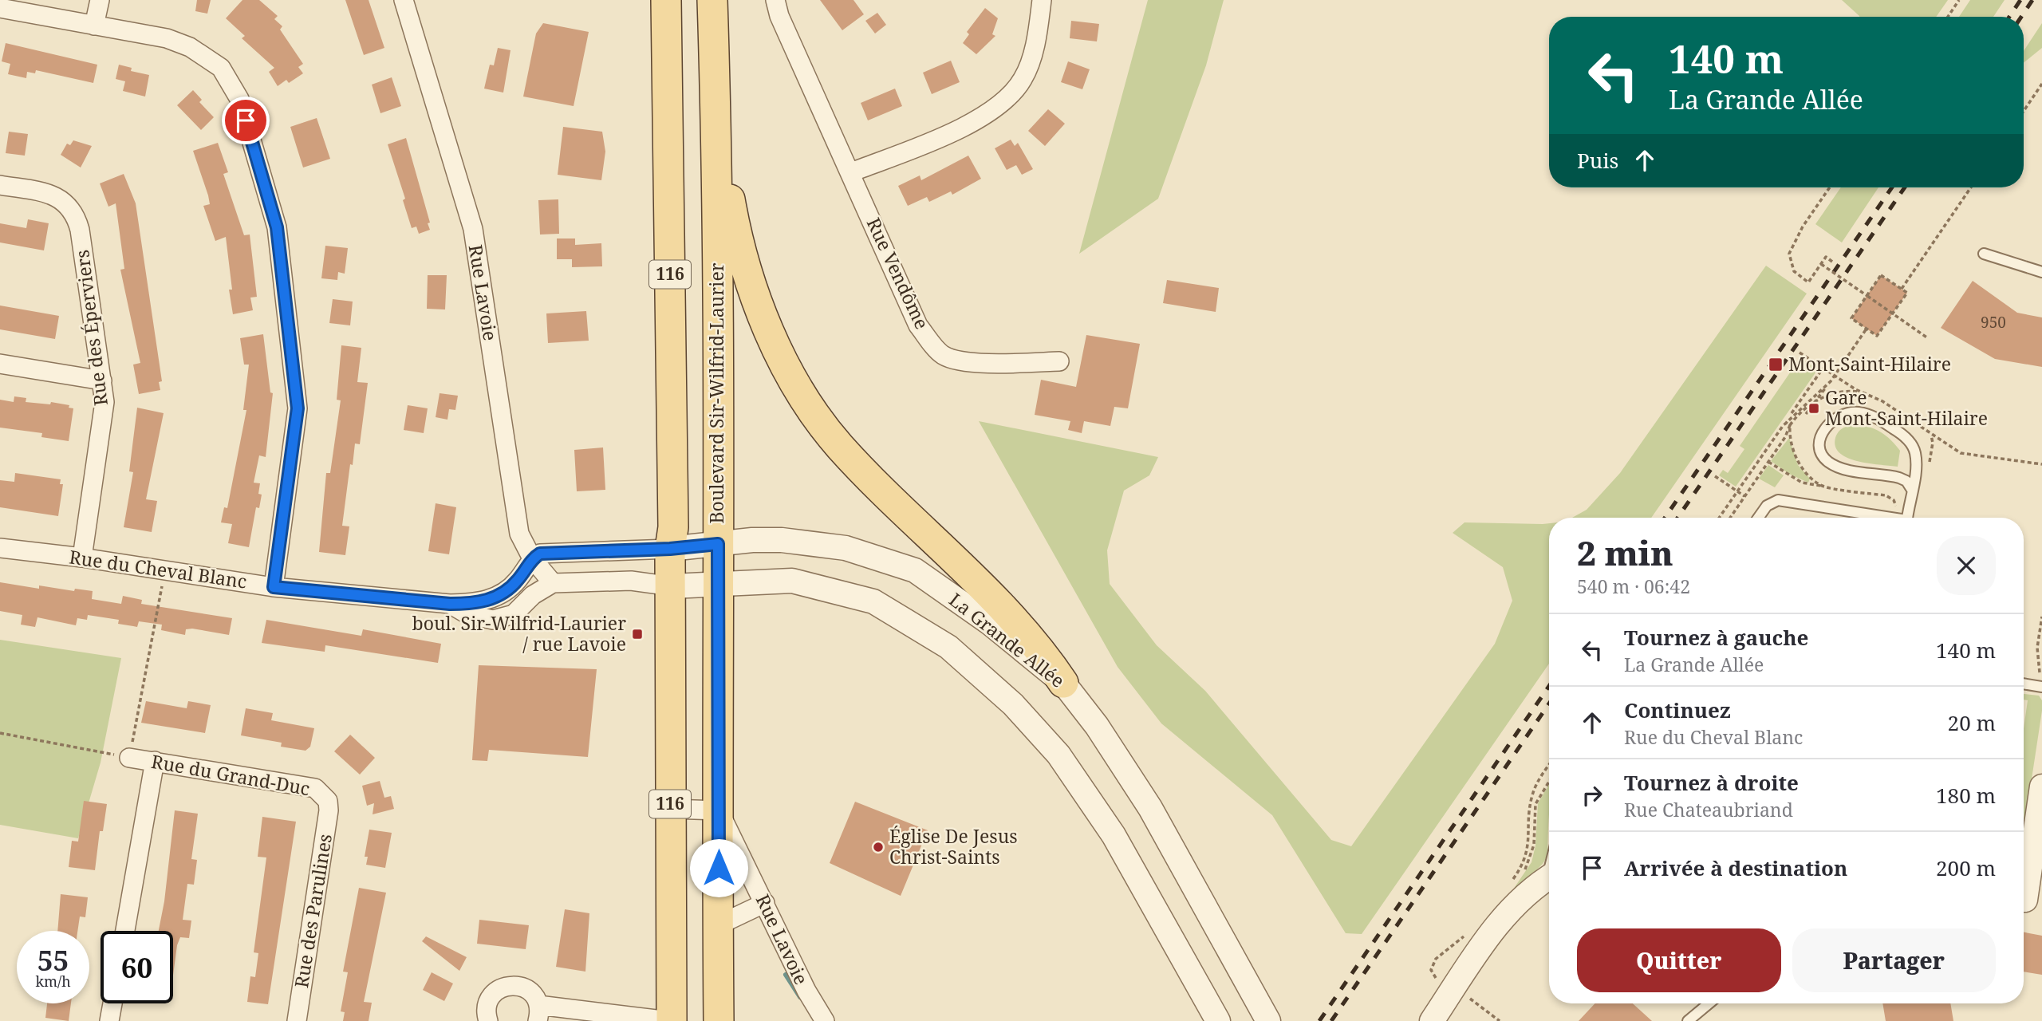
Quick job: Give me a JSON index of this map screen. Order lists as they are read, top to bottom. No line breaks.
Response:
{"streets":{"main road":["116","Boulevard Sir-Wilfrid-Laurier"],"street":["Rue Vendôme","Rue Lavoie","Rue des Éperviers","Rue du Cheval Blanc","La Grande Allée","Rue du Grand-Duc","Rue des Parulines"]},"crossings":[["116","La Grande Allée"],["Rue Lavoie","Boulevard Sir-Wilfrid-Laurier"],["Rue Lavoie","Rue du Cheval Blanc"],["Rue des Éperviers","Rue du Cheval Blanc"],["Boulevard Sir-Wilfrid-Laurier","La Grande Allée"],["Rue du Grand-Duc","Rue des Parulines"]],"places":{"transit":["Mont-Saint-Hilaire","Gare Mont-Saint-Hilaire","boul. Sir-Wilfrid-Laurier / rue Lavoie"],"other":["Église De Jesus Christ-Saints"]},"house_numbers":["950"],"page":{"turn":["140 m","La Grande Allée"],"then":"Puis","heading":["2 min","540 m · 06:42"],"list":[{"name":"Tournez à gauche","note":"La Grande Allée","value":"140 m"},{"name":"Continuez","note":"Rue du Cheval Blanc","value":"20 m"},{"name":"Tournez à droite","note":"Rue Chateaubriand","value":"180 m"},{"name":"Arrivée à destination","value":"200 m"}],"buttons":["Quitter","Partager"],"speed":"55 km/h","limit":"60"}}
